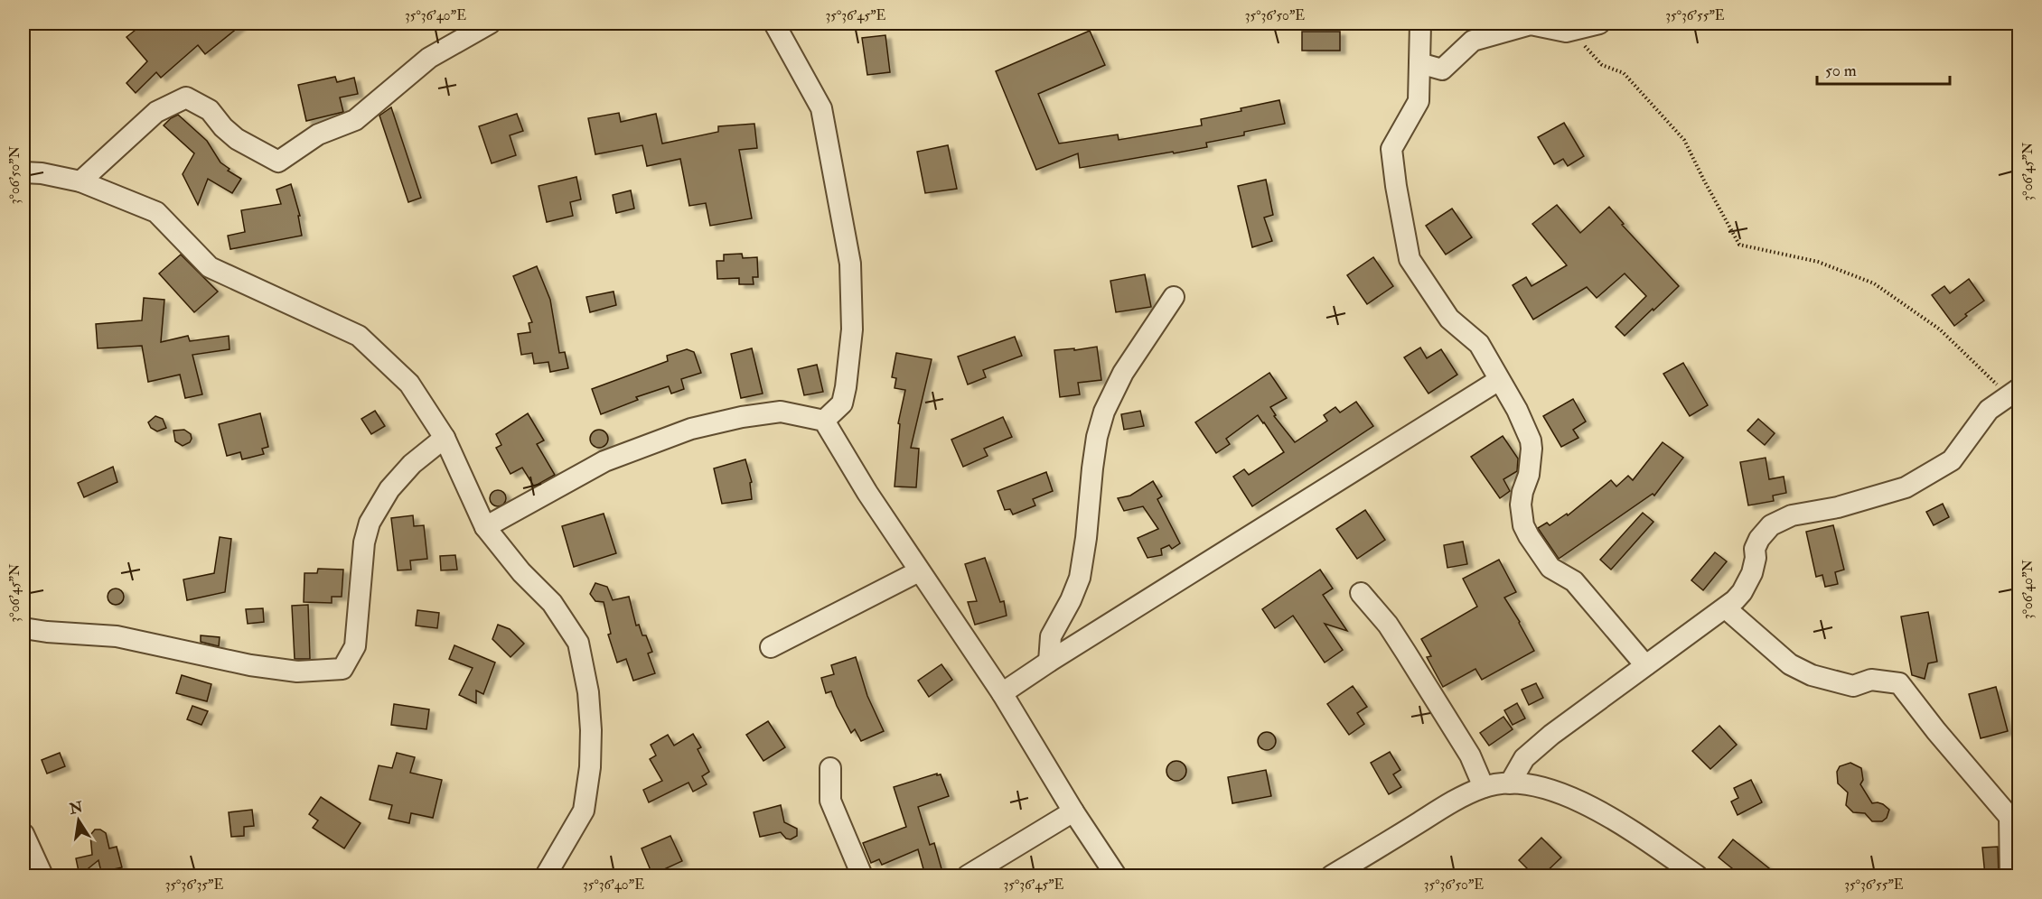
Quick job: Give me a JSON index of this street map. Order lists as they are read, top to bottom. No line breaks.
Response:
{"scale_bar":"50 m","north":"top","coordinates":["35°36'40\"E","35°36'45\"E","35°36'50\"E","35°36'55\"E","3°06'45\"N","3°06'50\"N","3°06'40\"N","35°36'35\"E"]}
